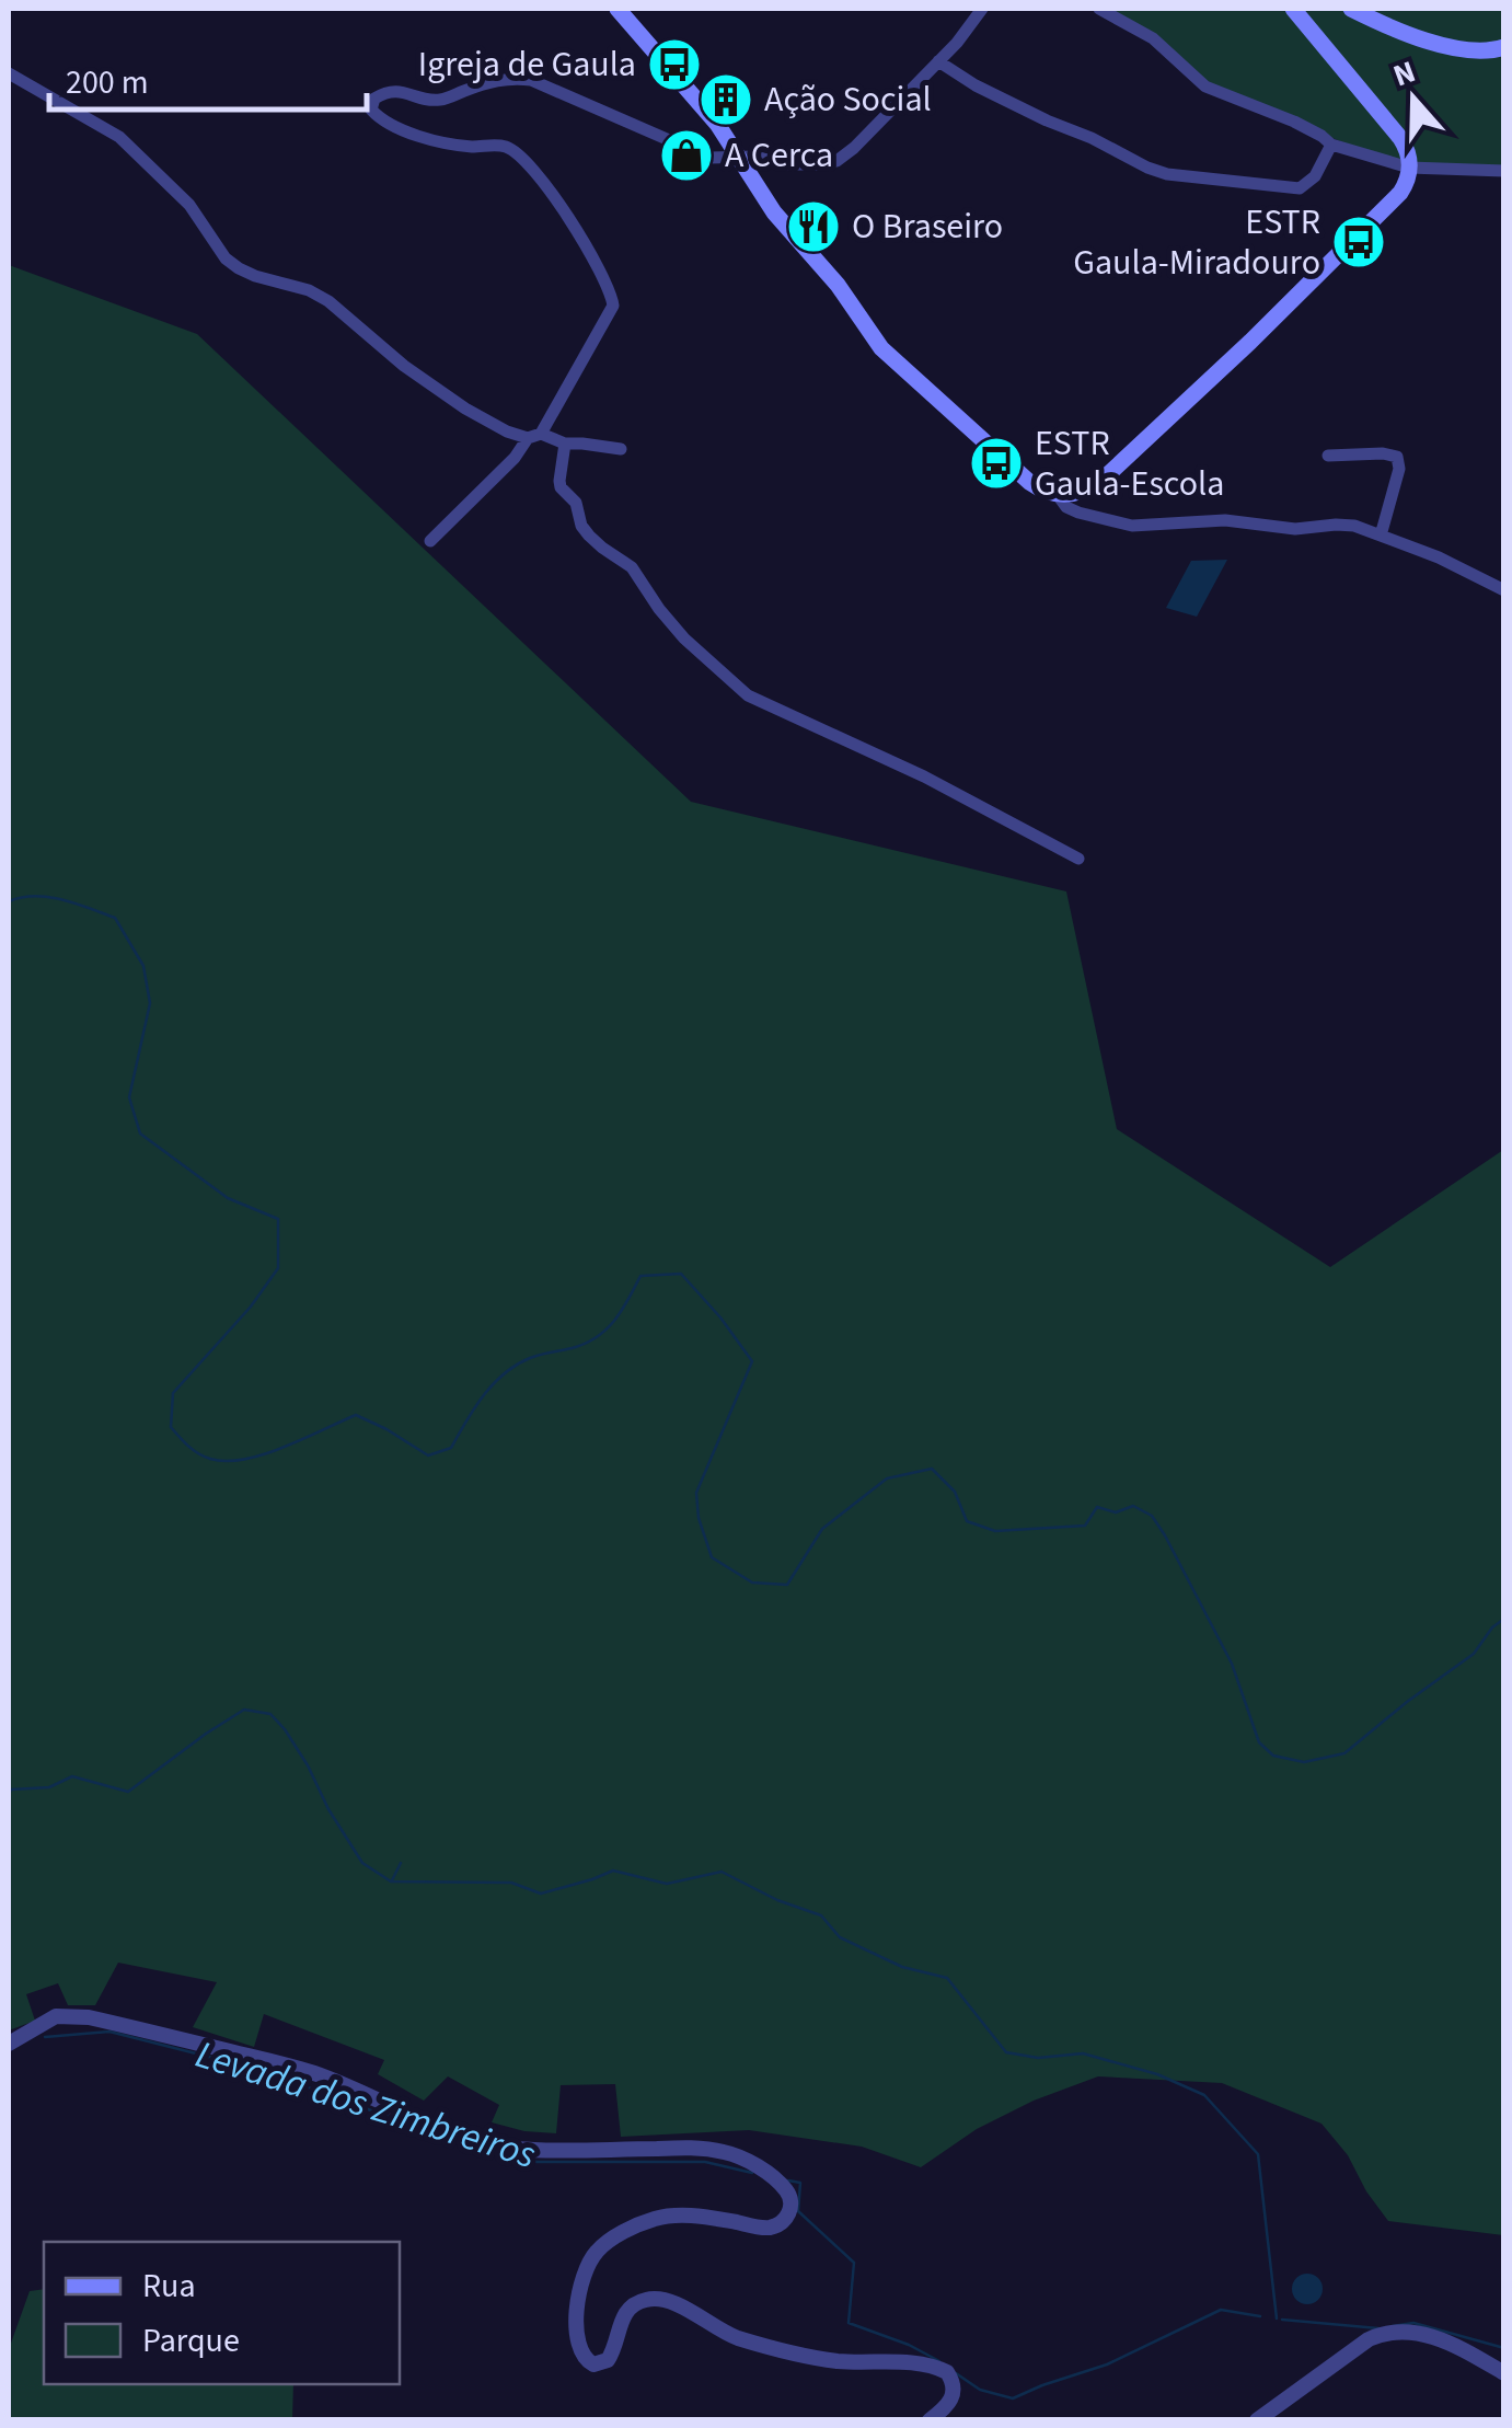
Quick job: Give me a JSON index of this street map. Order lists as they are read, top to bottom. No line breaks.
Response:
{"water":["Levada dos Zimbreiros"],"places":{"bus stop":["Igreja de Gaula","ESTR Gaula-Miradouro","ESTR Gaula-Escola"],"building":["Ação Social"],"shop":["A Cerca"],"restaurant":["O Braseiro"]},"legend":["Rua","Parque"],"scale_bar":"200 m","north":"top"}
